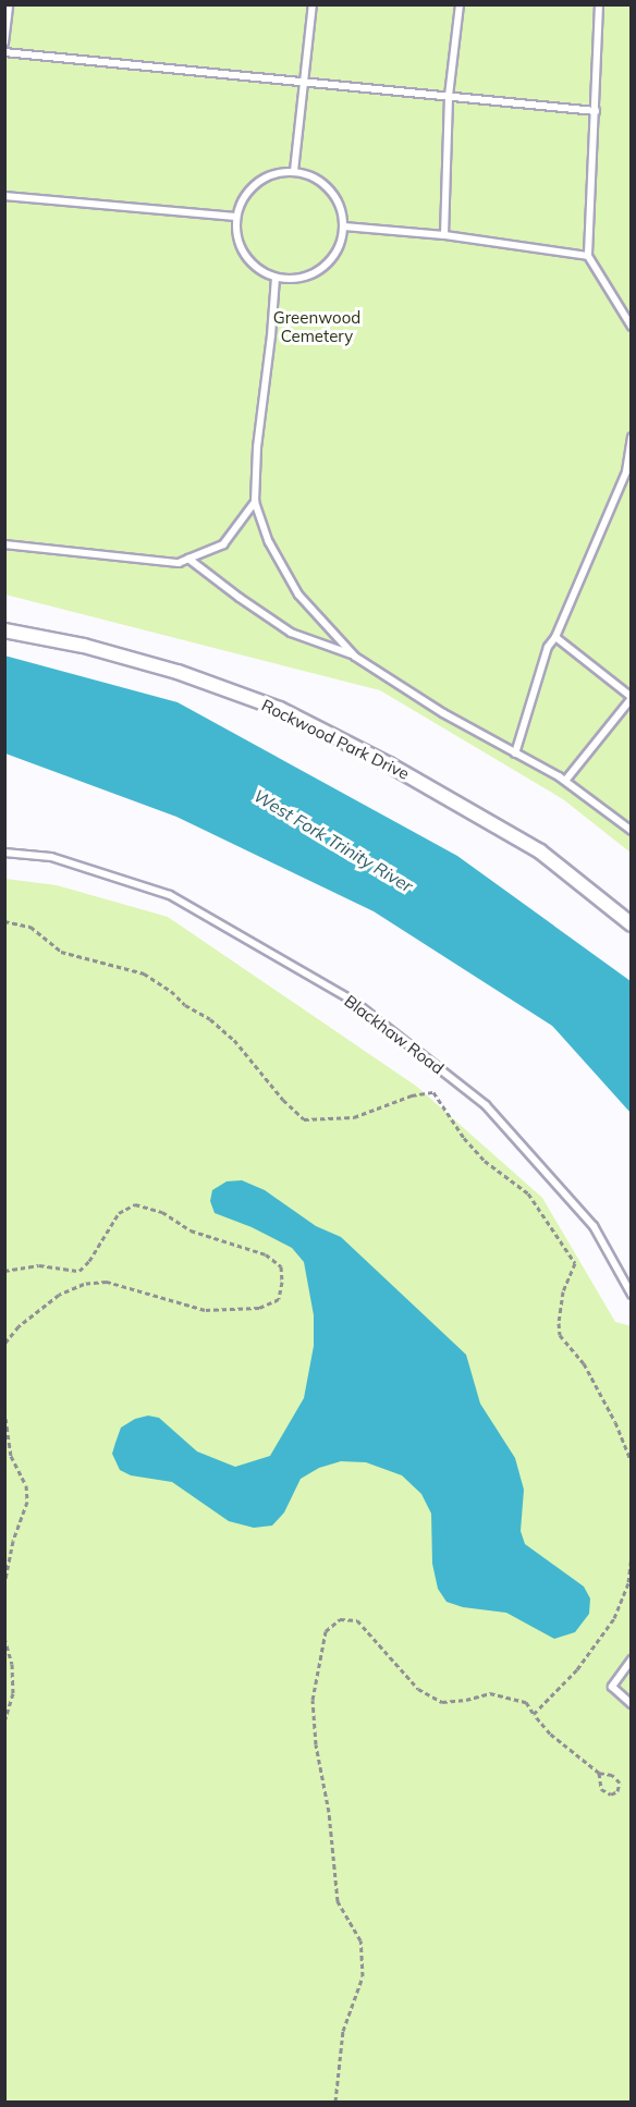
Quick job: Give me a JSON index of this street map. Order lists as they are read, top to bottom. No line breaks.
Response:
{"streets":{"street":["Rockwood Park Drive"],"lane":["Blackhaw Road"]},"water":["West Fork Trinity River"],"parks":["Greenwood Cemetery"]}
